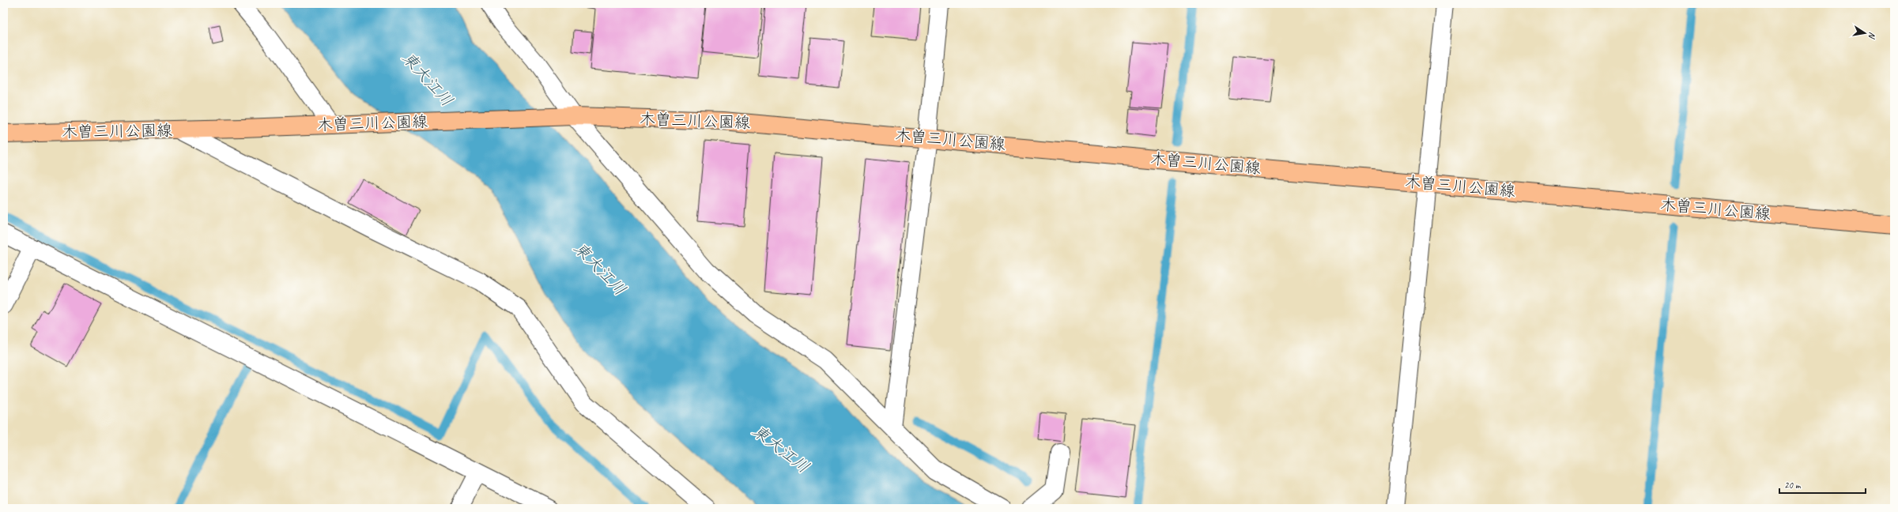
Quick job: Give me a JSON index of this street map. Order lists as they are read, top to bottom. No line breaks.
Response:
{"streets":{"main road":["木曽三川公園線"]},"water":["東大江川"],"scale_bar":"20 m","north":"right"}
